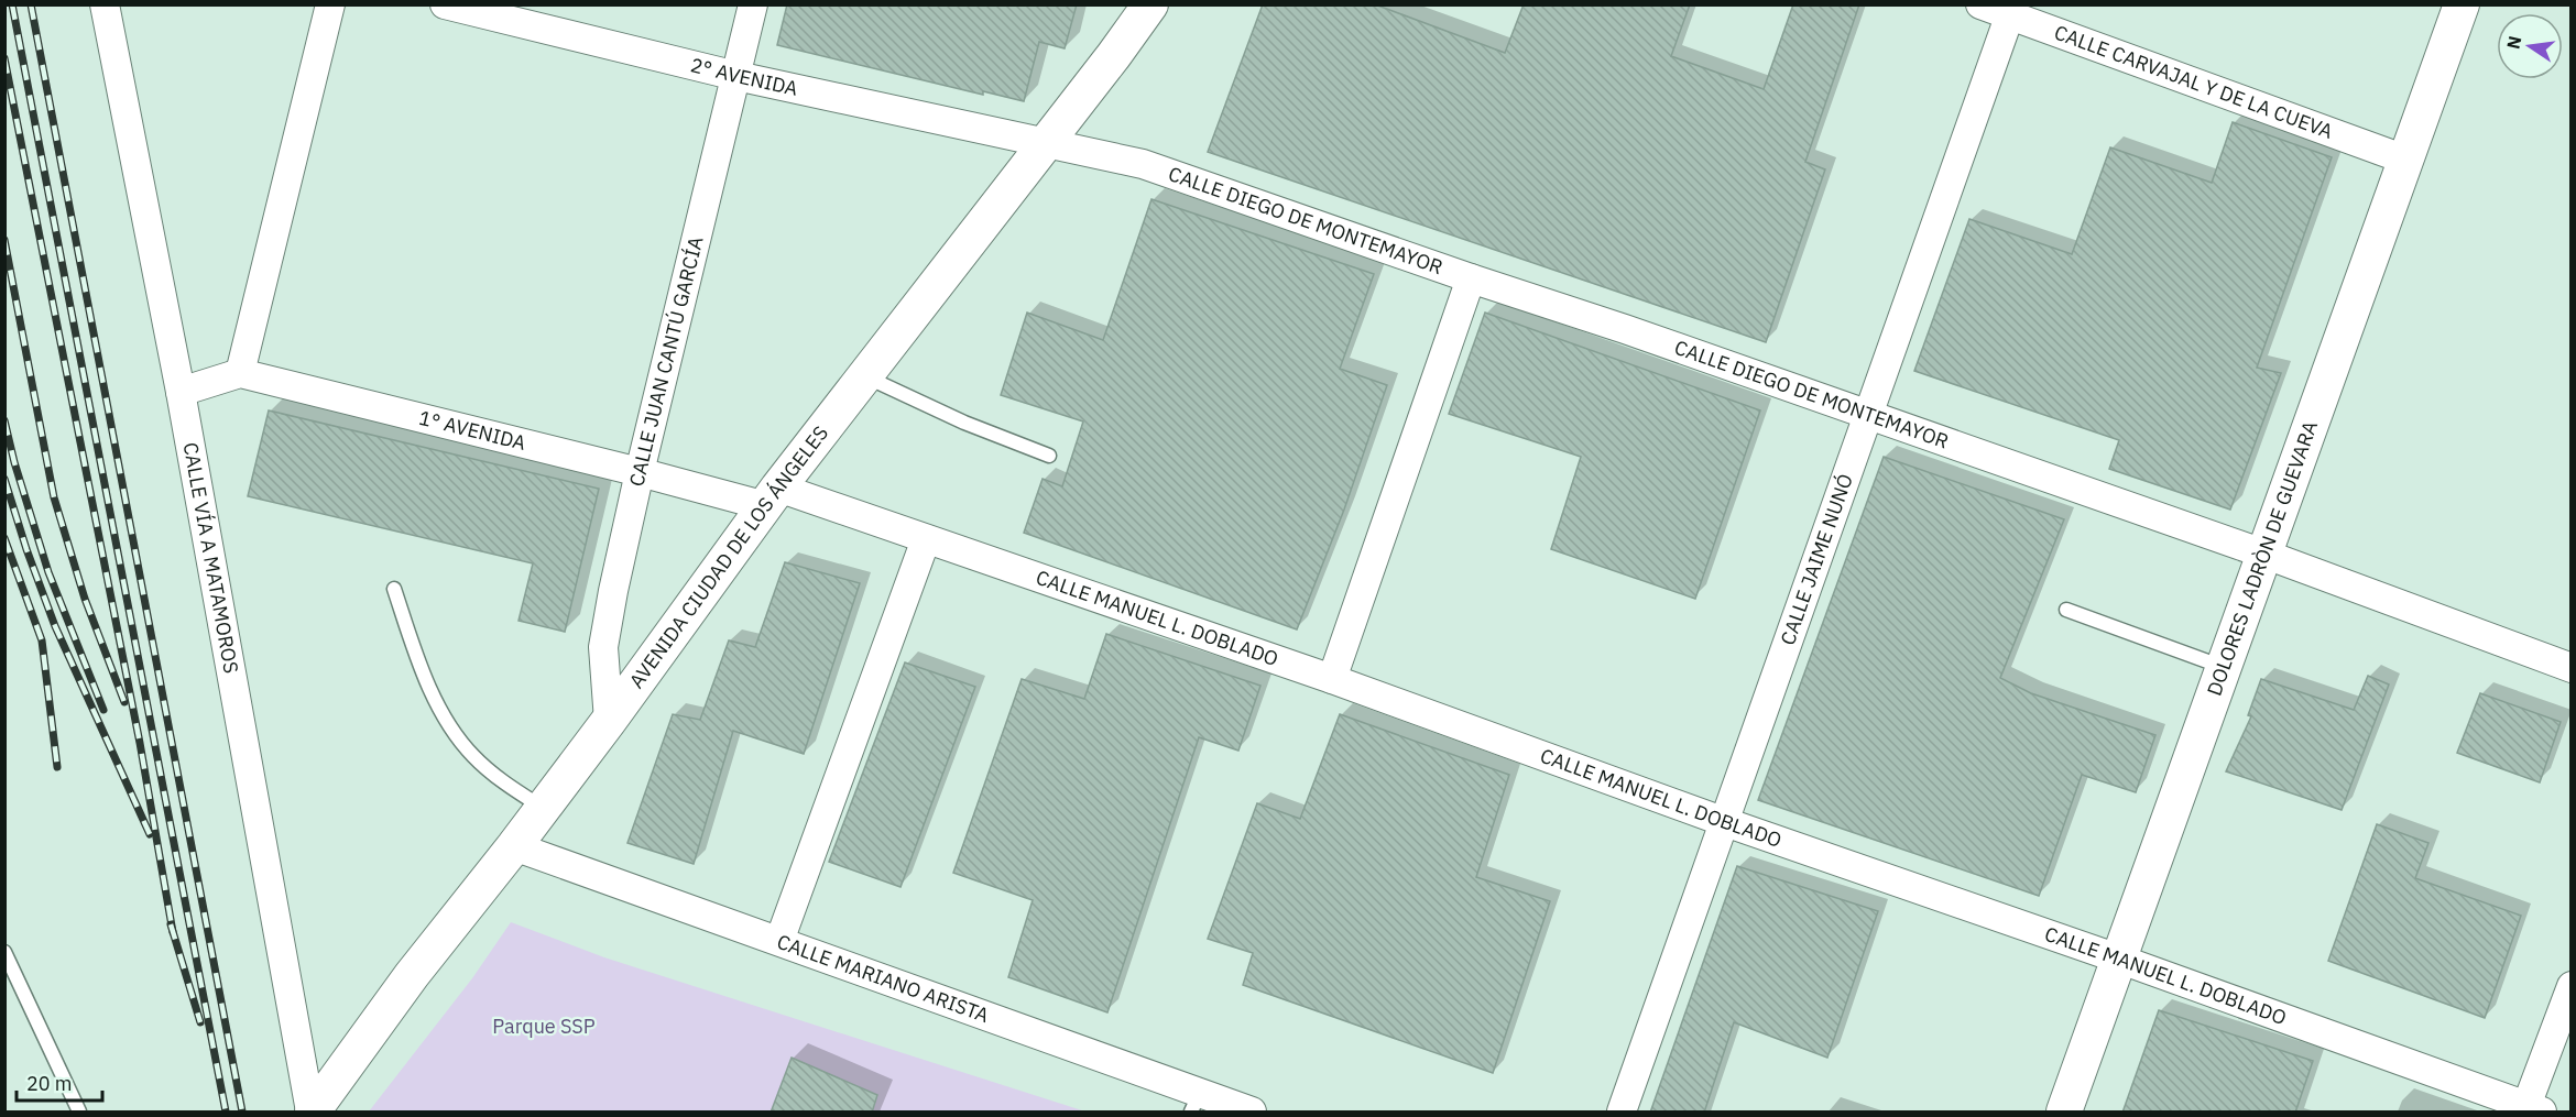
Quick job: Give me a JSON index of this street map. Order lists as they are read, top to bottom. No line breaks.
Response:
{"streets":{"street":["2° AVENIDA","CALLE CARVAJAL Y DE LA CUEVA","CALLE DIEGO DE MONTEMAYOR","CALLE JUAN CANTÚ GARCÍA","1° AVENIDA","AVENIDA CIUDAD DE LOS ÁNGELES","CALLE VÍA A MATAMOROS","DOLORES LADRÒN DE GUEVARA","CALLE JAIME NUNÓ","CALLE MANUEL L. DOBLADO","CALLE MARIANO ARISTA"]},"crossings":[["2° AVENIDA","CALLE DIEGO DE MONTEMAYOR"],["2° AVENIDA","CALLE JUAN CANTÚ GARCÍA"],["2° AVENIDA","AVENIDA CIUDAD DE LOS ÁNGELES"],["CALLE CARVAJAL Y DE LA CUEVA","DOLORES LADRÒN DE GUEVARA"],["CALLE CARVAJAL Y DE LA CUEVA","CALLE JAIME NUNÓ"],["CALLE DIEGO DE MONTEMAYOR","AVENIDA CIUDAD DE LOS ÁNGELES"],["CALLE DIEGO DE MONTEMAYOR","DOLORES LADRÒN DE GUEVARA"],["CALLE DIEGO DE MONTEMAYOR","CALLE JAIME NUNÓ"],["CALLE JUAN CANTÚ GARCÍA","1° AVENIDA"],["CALLE JUAN CANTÚ GARCÍA","AVENIDA CIUDAD DE LOS ÁNGELES"],["1° AVENIDA","AVENIDA CIUDAD DE LOS ÁNGELES"],["1° AVENIDA","CALLE MANUEL L. DOBLADO"],["AVENIDA CIUDAD DE LOS ÁNGELES","CALLE VÍA A MATAMOROS"],["AVENIDA CIUDAD DE LOS ÁNGELES","CALLE MANUEL L. DOBLADO"],["AVENIDA CIUDAD DE LOS ÁNGELES","CALLE MARIANO ARISTA"],["DOLORES LADRÒN DE GUEVARA","CALLE MANUEL L. DOBLADO"],["CALLE JAIME NUNÓ","CALLE MANUEL L. DOBLADO"]],"parks":["Parque SSP"],"scale_bar":"20 m","north":"left"}
